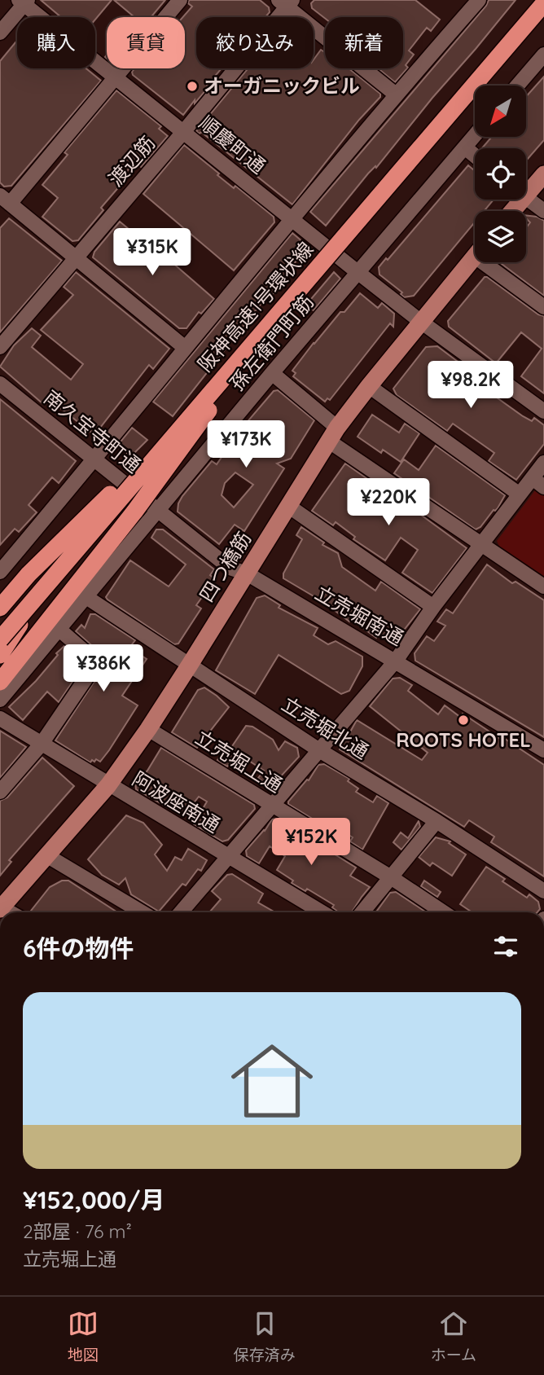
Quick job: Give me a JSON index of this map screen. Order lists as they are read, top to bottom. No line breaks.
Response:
{"streets":{"highway":["阪神高速1号環状線"],"main road":["四つ橋筋"],"street":["順慶町通","渡辺筋","孫左衛門町筋","南久宝寺町通","立売堀南通","立売堀北通","立売堀上通","阿波座南通"]},"crossings":[["順慶町通","渡辺筋"],["順慶町通","孫左衛門町筋"],["順慶町通","四つ橋筋"],["孫左衛門町筋","南久宝寺町通"],["孫左衛門町筋","立売堀南通"],["孫左衛門町筋","立売堀北通"],["南久宝寺町通","立売堀南通"],["四つ橋筋","立売堀南通"],["四つ橋筋","立売堀北通"],["四つ橋筋","立売堀上通"],["四つ橋筋","阿波座南通"]],"places":["オーガニックビル","ROOTS HOTEL"],"north":"bottom left","page":{"chip":["購入","賃貸","絞り込み","新着"],"price":["¥315K","¥98.2K","¥173K","¥220K","¥386K","¥152K"],"heading":"6件の物件","list":[{"name":"¥152,000/月","note":"2部屋 · 76 m² · 立売堀上通"}],"tabs":["地図","保存済み","ホーム"]}}
